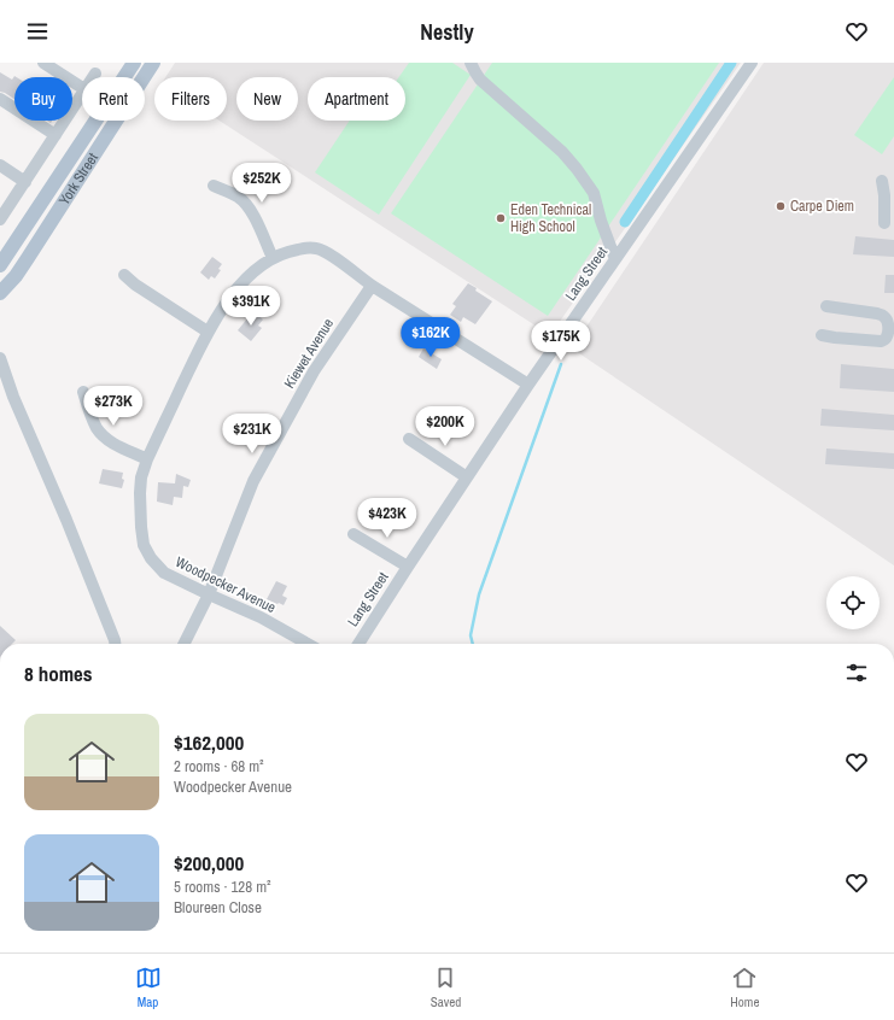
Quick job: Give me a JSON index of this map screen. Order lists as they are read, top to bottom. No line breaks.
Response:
{"streets":{"main road":["York Street"],"street":["Lang Street","Kiewet Avenue","Woodpecker Avenue"]},"crossings":[["Lang Street","Woodpecker Avenue"],["Kiewet Avenue","Woodpecker Avenue"]],"places":["Carpe Diem","Eden Technical High School"],"page":{"header":"Nestly","chip":["Buy","Rent","Filters","New","Apartment"],"price":["$252K","$391K","$162K","$175K","$273K","$200K","$231K","$423K"],"heading":"8 homes","list":[{"name":"$162,000","note":"2 rooms · 68 m² · Woodpecker Avenue"},{"name":"$200,000","note":"5 rooms · 128 m² · Bloureen Close"}],"tabs":["Map","Saved","Home"]}}
